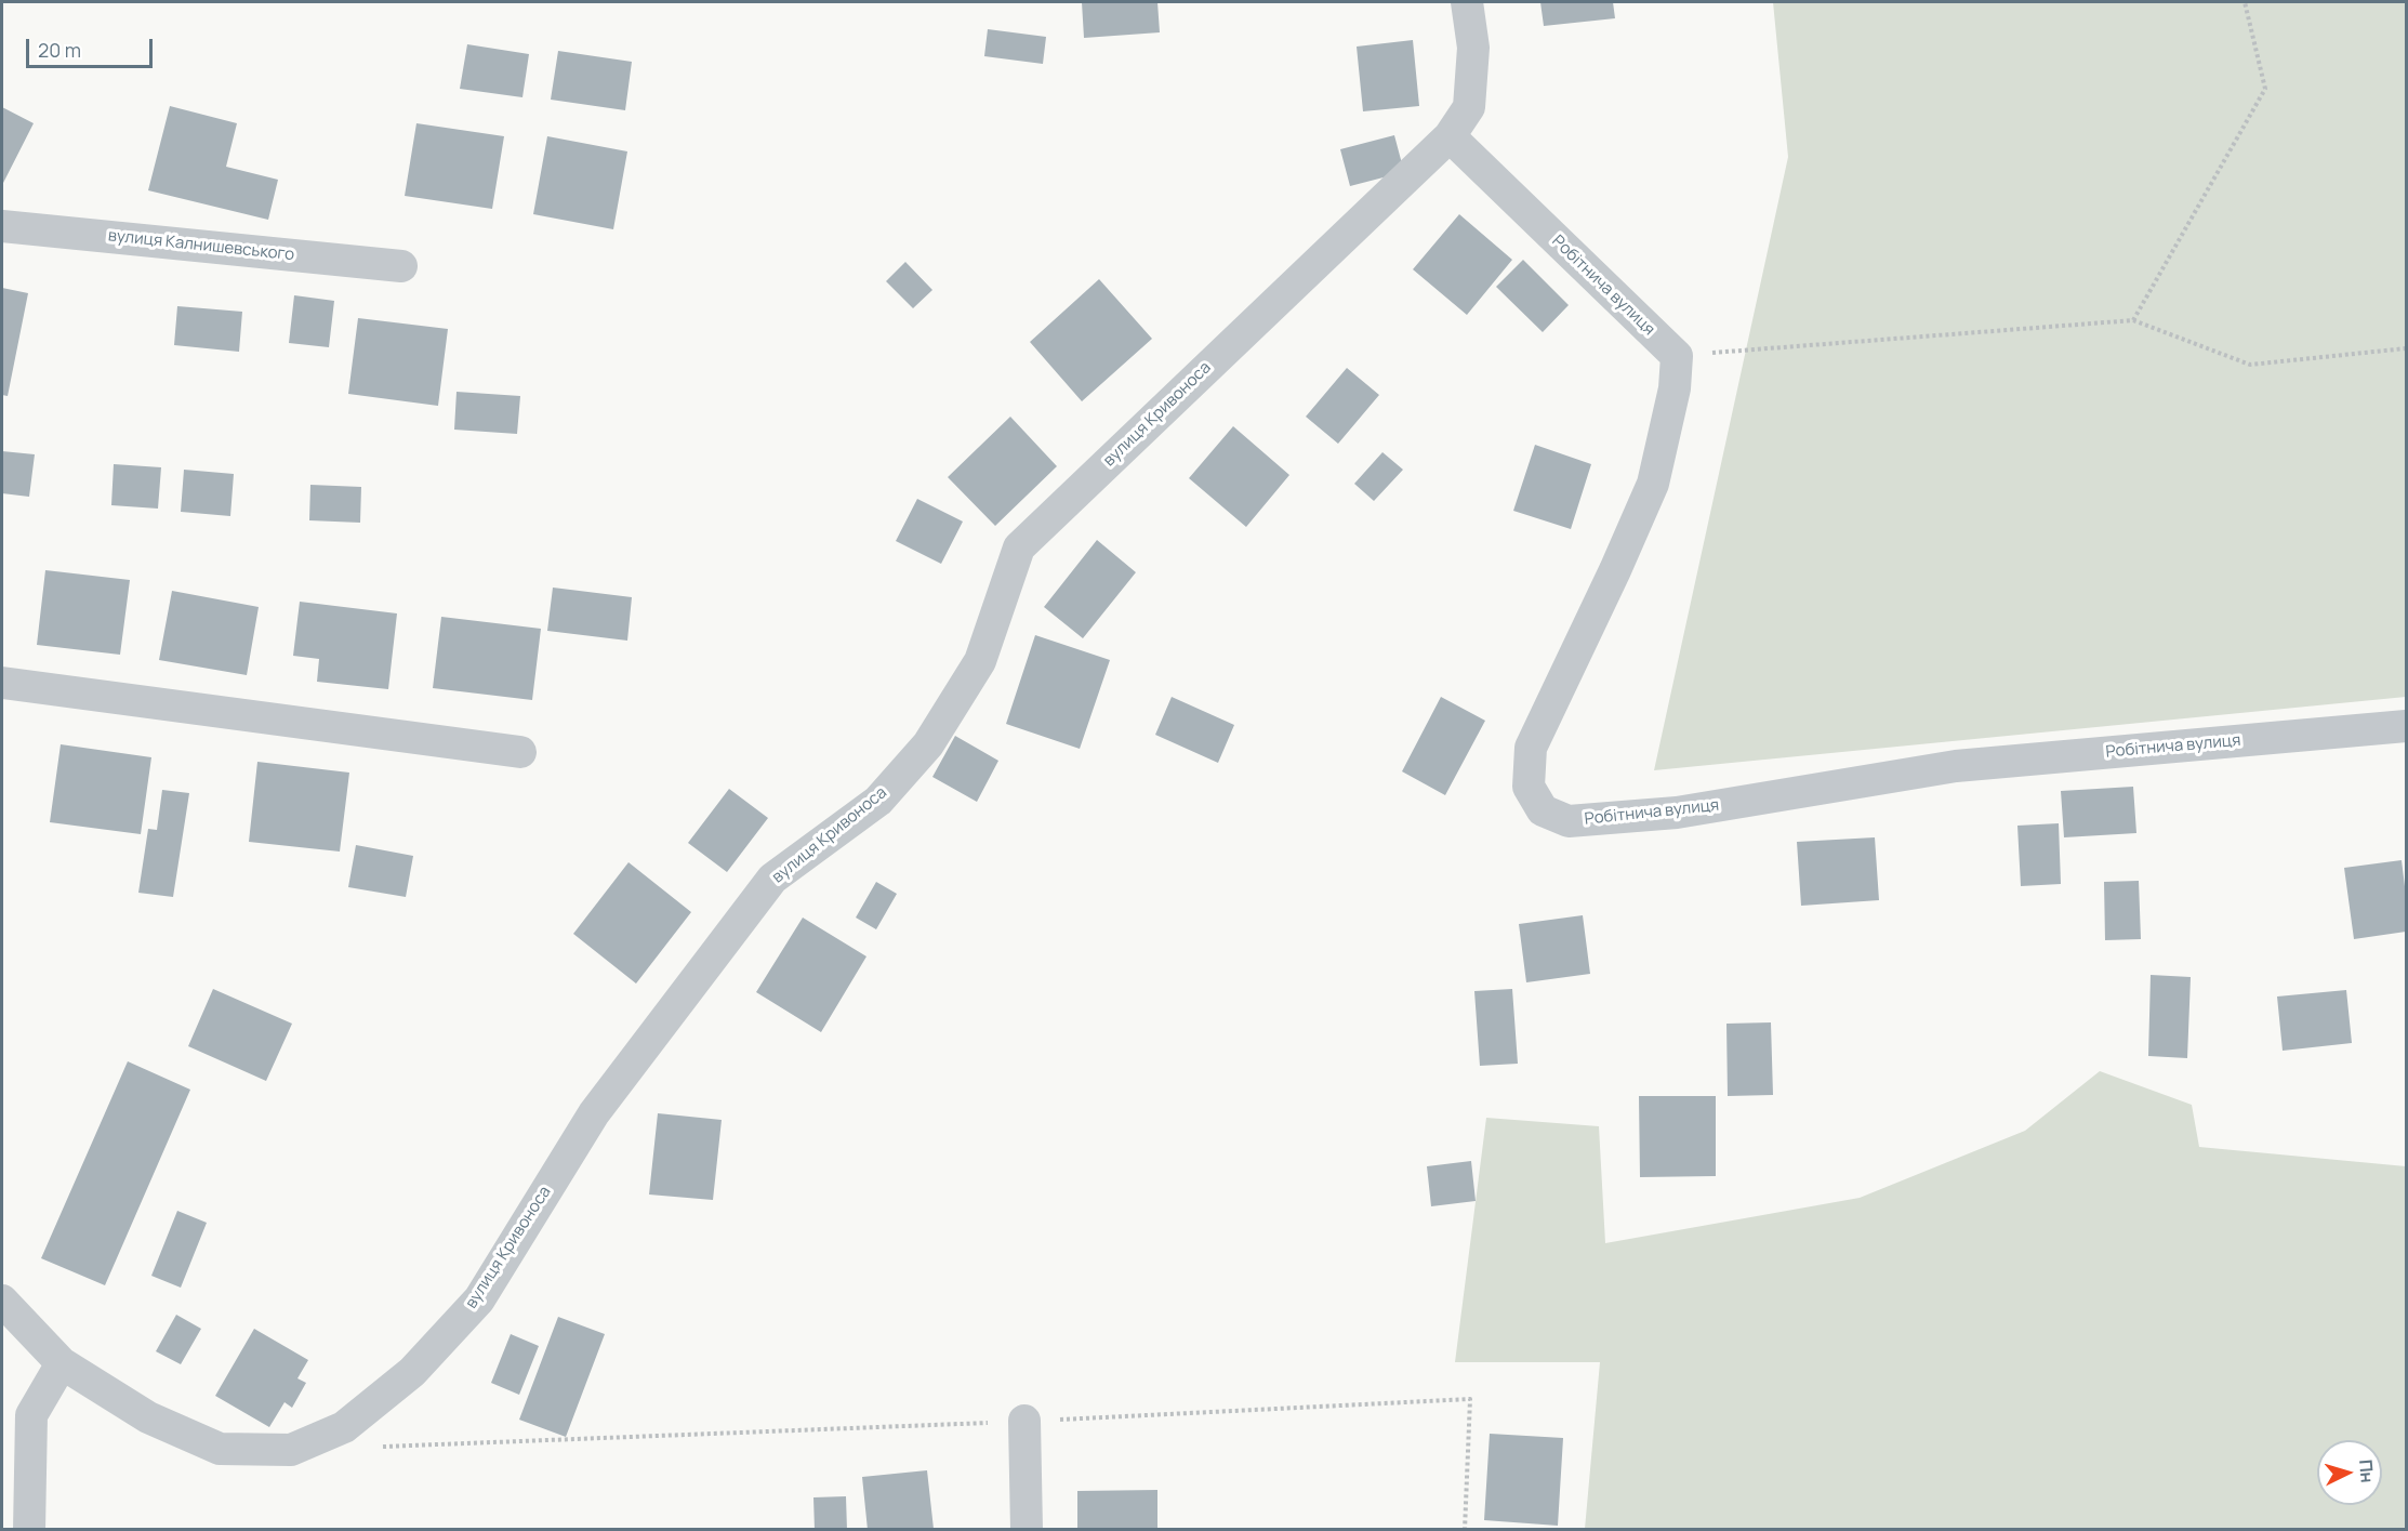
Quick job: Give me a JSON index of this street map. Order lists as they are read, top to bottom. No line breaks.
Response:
{"streets":{"street":["вулиця Калнишевського","Робітнича вулиця","вулиця Кривоноса"]},"crossings":[["Робітнича вулиця","вулиця Кривоноса"]],"scale_bar":"20 m","north":"right"}
